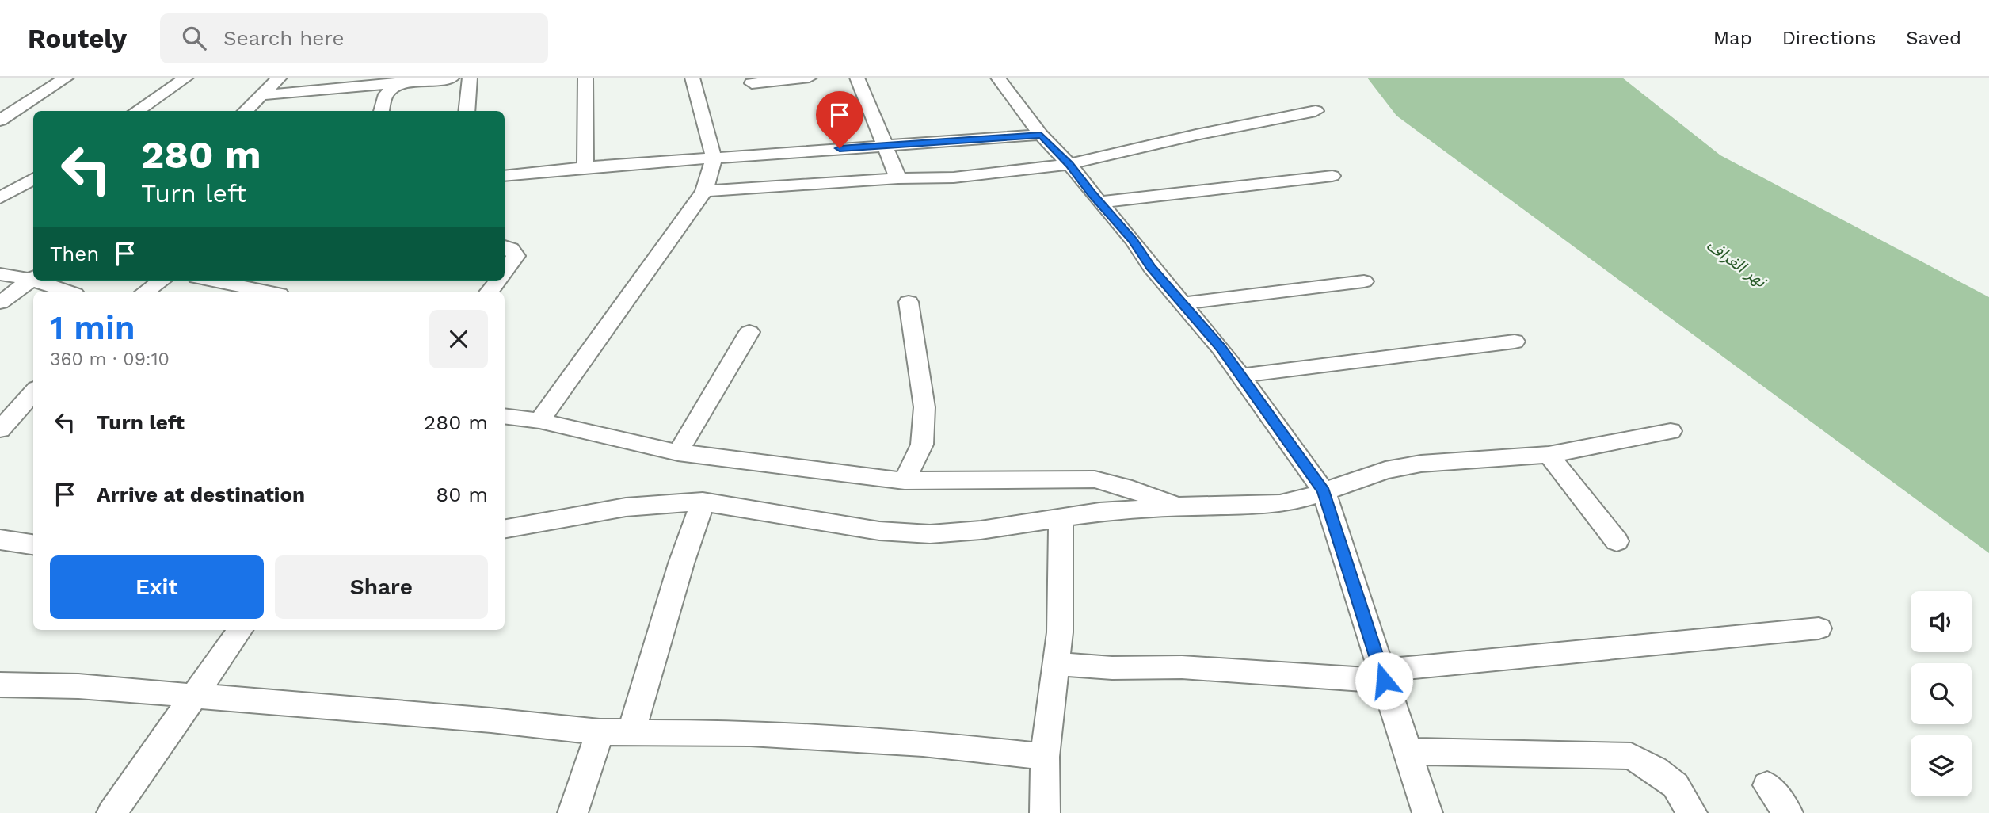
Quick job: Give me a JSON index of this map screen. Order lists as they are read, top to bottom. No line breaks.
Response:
{"water":["نهر الغراف"],"page":{"header":"Routely","search":"Search here","nav":["Map","Directions","Saved"],"turn":["280 m","Turn left"],"then":"Then","heading":["1 min","360 m · 09:10"],"list":[{"name":"Turn left","value":"280 m"},{"name":"Arrive at destination","value":"80 m"}],"buttons":["Exit","Share"]}}
